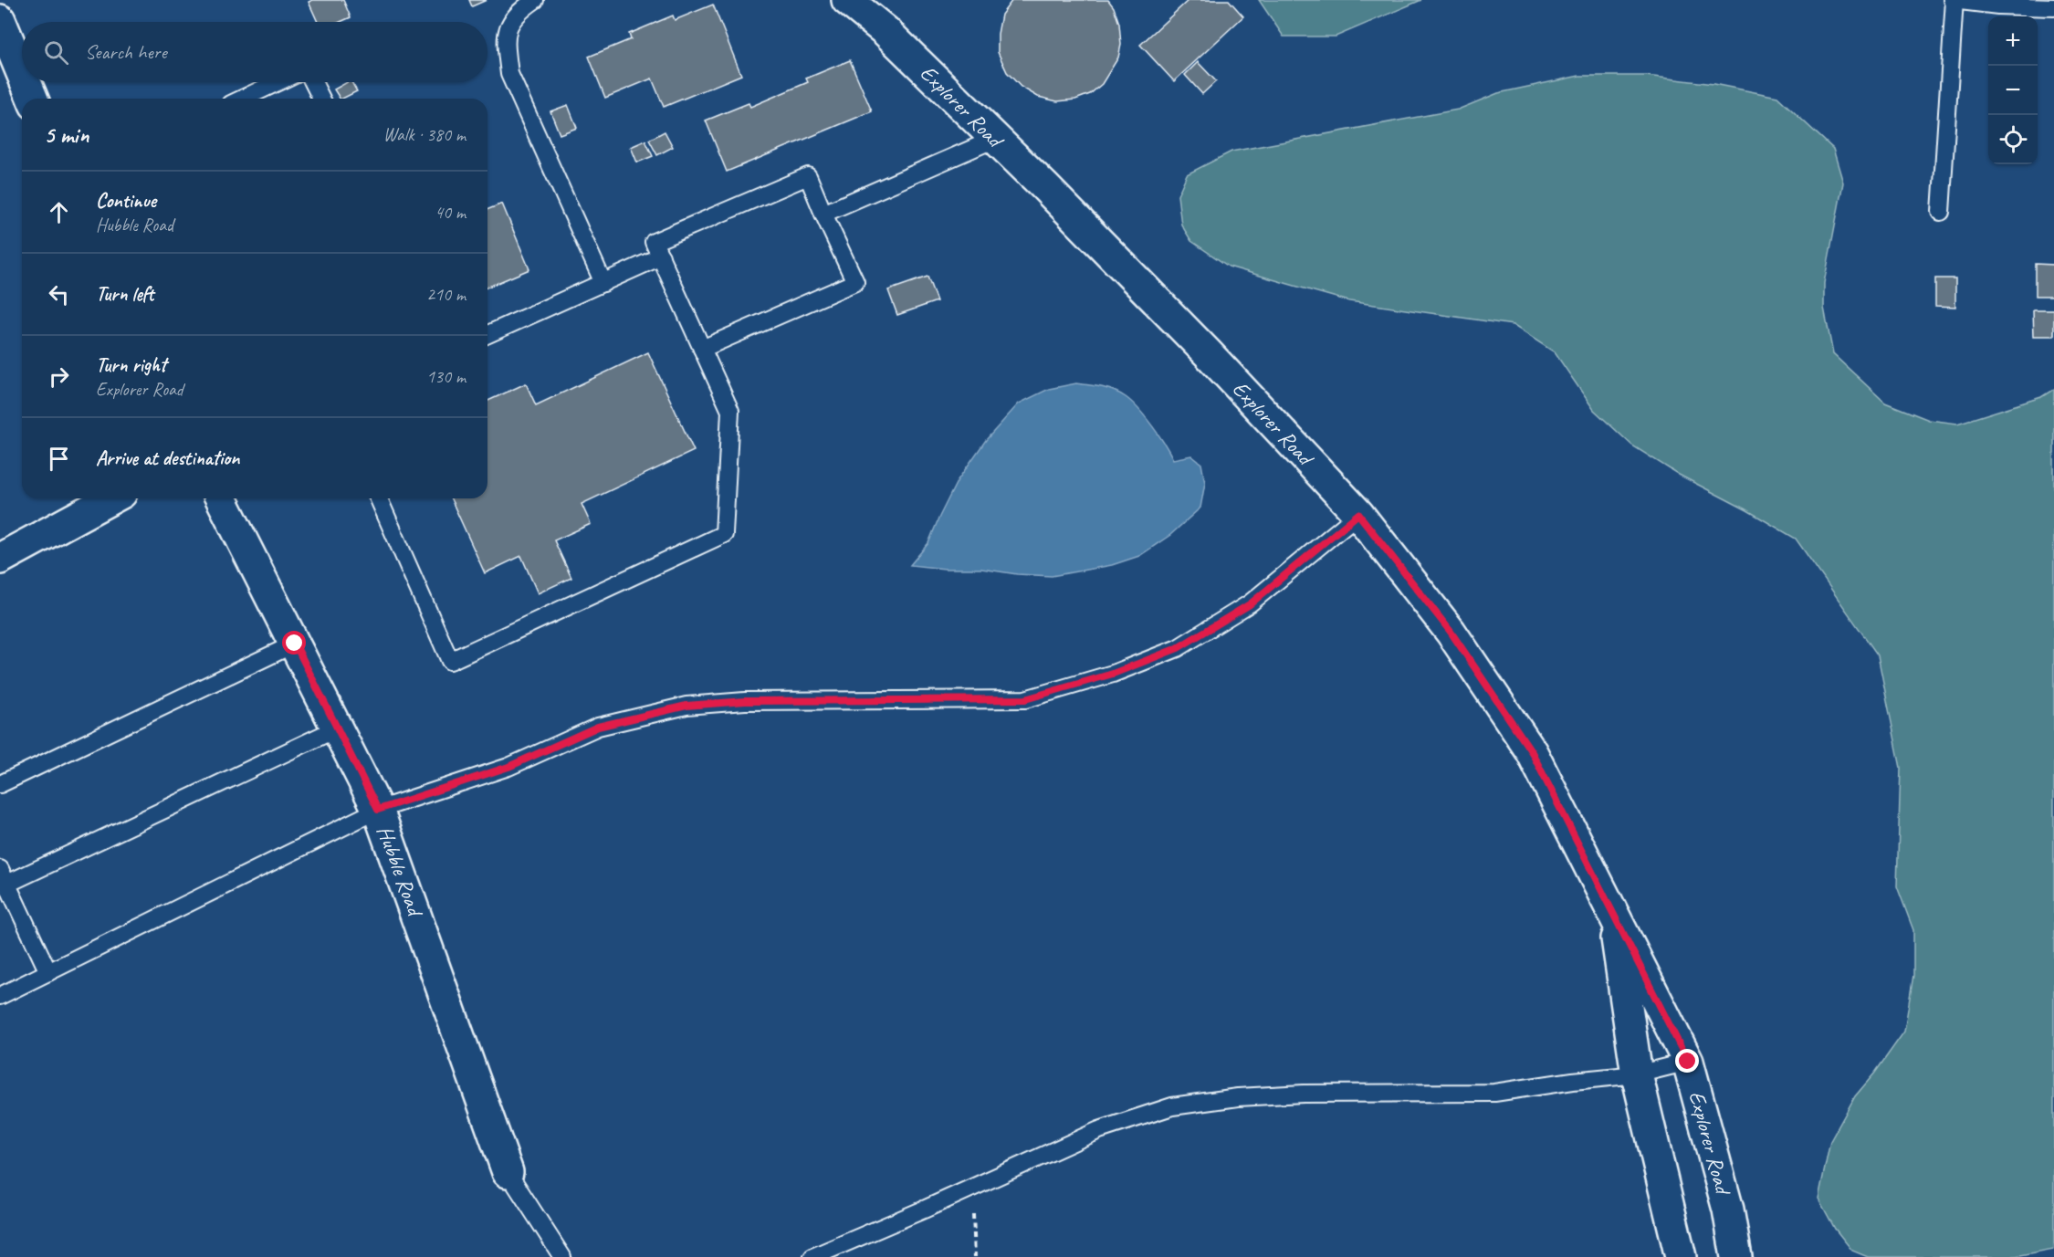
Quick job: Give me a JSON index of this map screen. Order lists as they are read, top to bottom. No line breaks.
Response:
{"streets":{"street":["Explorer Road","Hubble Road"]},"page":{"map_buttons":["+","−"],"search":"Search here","heading":["5 min","Walk · 380 m"],"list":[["Continue","Hubble Road","40 m"],["Turn left","210 m"],["Turn right","Explorer Road","130 m"],"Arrive at destination"]}}
